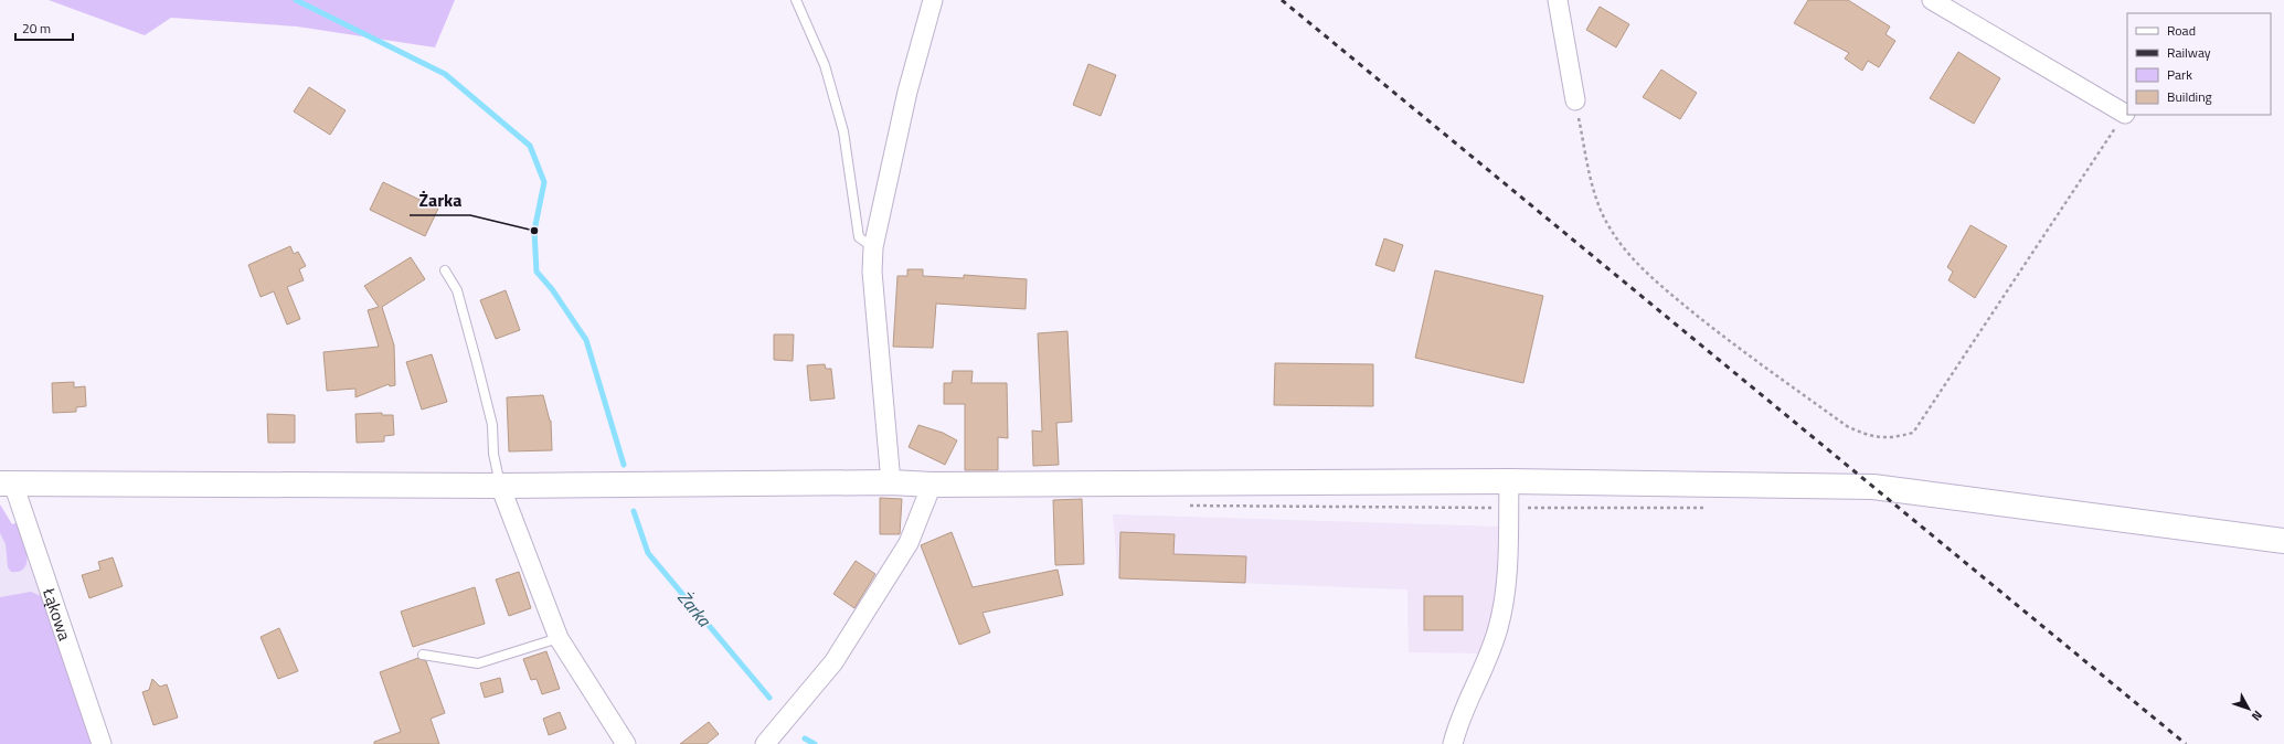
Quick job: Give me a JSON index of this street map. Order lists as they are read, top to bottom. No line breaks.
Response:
{"streets":{"street":["Łąkowa"]},"water":["Żarka"],"places":["Żarka"],"legend":["Road","Railway","Park","Building"],"scale_bar":"20 m","north":"bottom right"}
